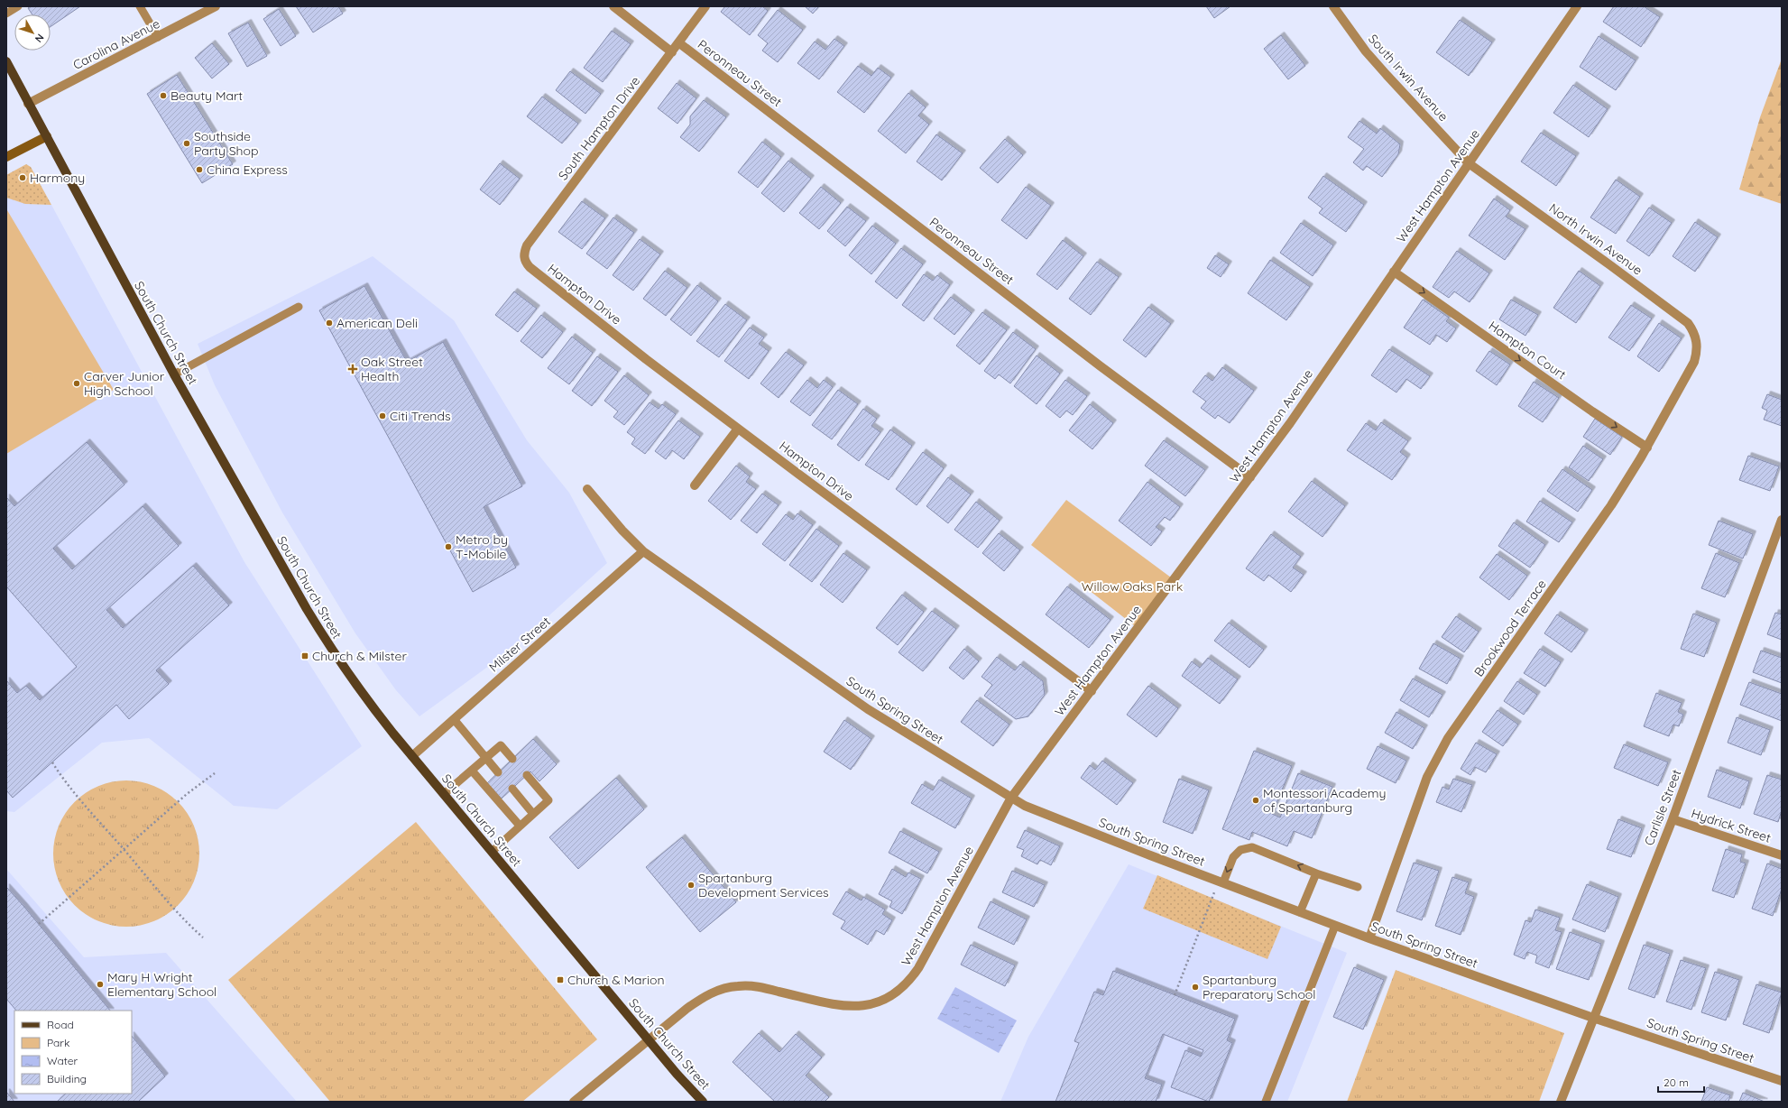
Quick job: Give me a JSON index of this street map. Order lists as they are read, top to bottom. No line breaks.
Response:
{"streets":{"main road":["South Church Street"],"street":["Carolina Avenue","Peronneau Street","South Irwin Avenue","South Hampton Drive","West Hampton Avenue","North Irwin Avenue","Hampton Drive","Hampton Court","Brookwood Terrace","Milster Street","South Spring Street","Carlisle Street","Hydrick Street"]},"crossings":[["Carolina Avenue","South Church Street"],["Peronneau Street","South Hampton Drive"],["Peronneau Street","West Hampton Avenue"],["South Irwin Avenue","West Hampton Avenue"],["South Irwin Avenue","North Irwin Avenue"],["South Hampton Drive","Hampton Drive"],["West Hampton Avenue","North Irwin Avenue"],["West Hampton Avenue","Hampton Drive"],["West Hampton Avenue","South Church Street"],["West Hampton Avenue","Hampton Court"],["West Hampton Avenue","South Spring Street"],["North Irwin Avenue","Brookwood Terrace"],["South Church Street","Milster Street"],["Hampton Court","Brookwood Terrace"],["Brookwood Terrace","South Spring Street"],["Milster Street","South Spring Street"],["South Spring Street","Carlisle Street"],["Carlisle Street","Hydrick Street"]],"one_way":["Hampton Court"],"parks":["Willow Oaks Park"],"places":{"other":["Beauty Mart","Southside Party Shop","China Express","Harmony","American Deli","Carver Junior High School","Citi Trends","Metro by T-Mobile","Montessori Academy of Spartanburg","Spartanburg Development Services","Mary H Wright Elementary School","Spartanburg Preparatory School"],"health":["Oak Street Health"],"transit":["Church & Milster","Church & Marion"]},"legend":["Road","Park","Water","Building"],"scale_bar":"20 m","north":"bottom right"}
